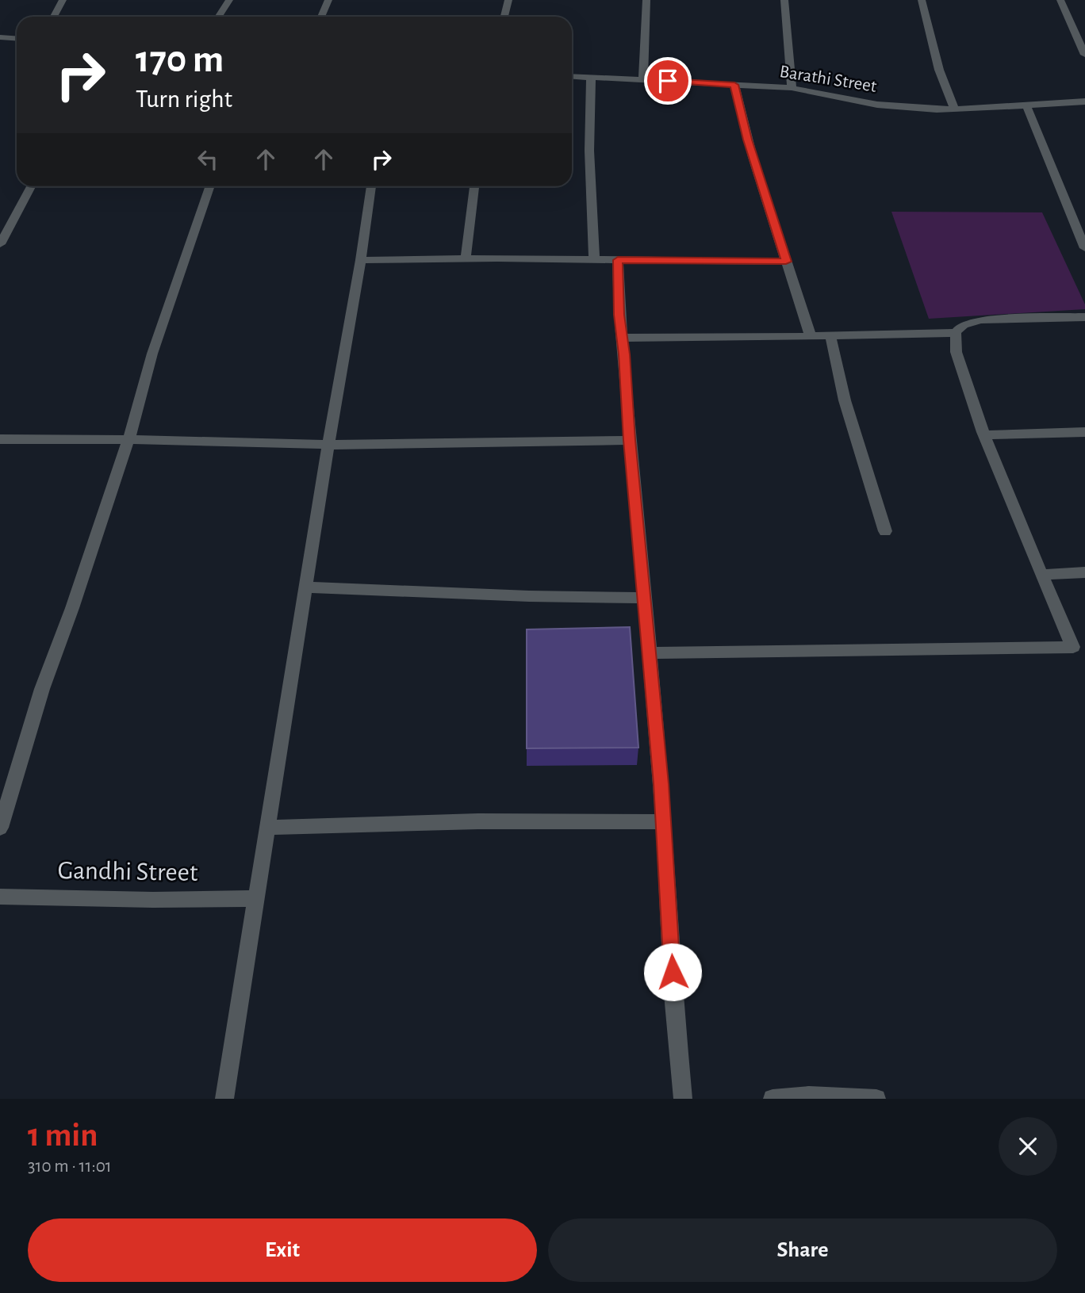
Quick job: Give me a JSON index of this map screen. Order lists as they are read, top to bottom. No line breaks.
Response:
{"streets":{"street":["Barathi Street","Gandhi Street"]},"page":{"turn":["170 m","Turn right"],"heading":["1 min","310 m · 11:01"],"buttons":["Exit","Share"]}}
